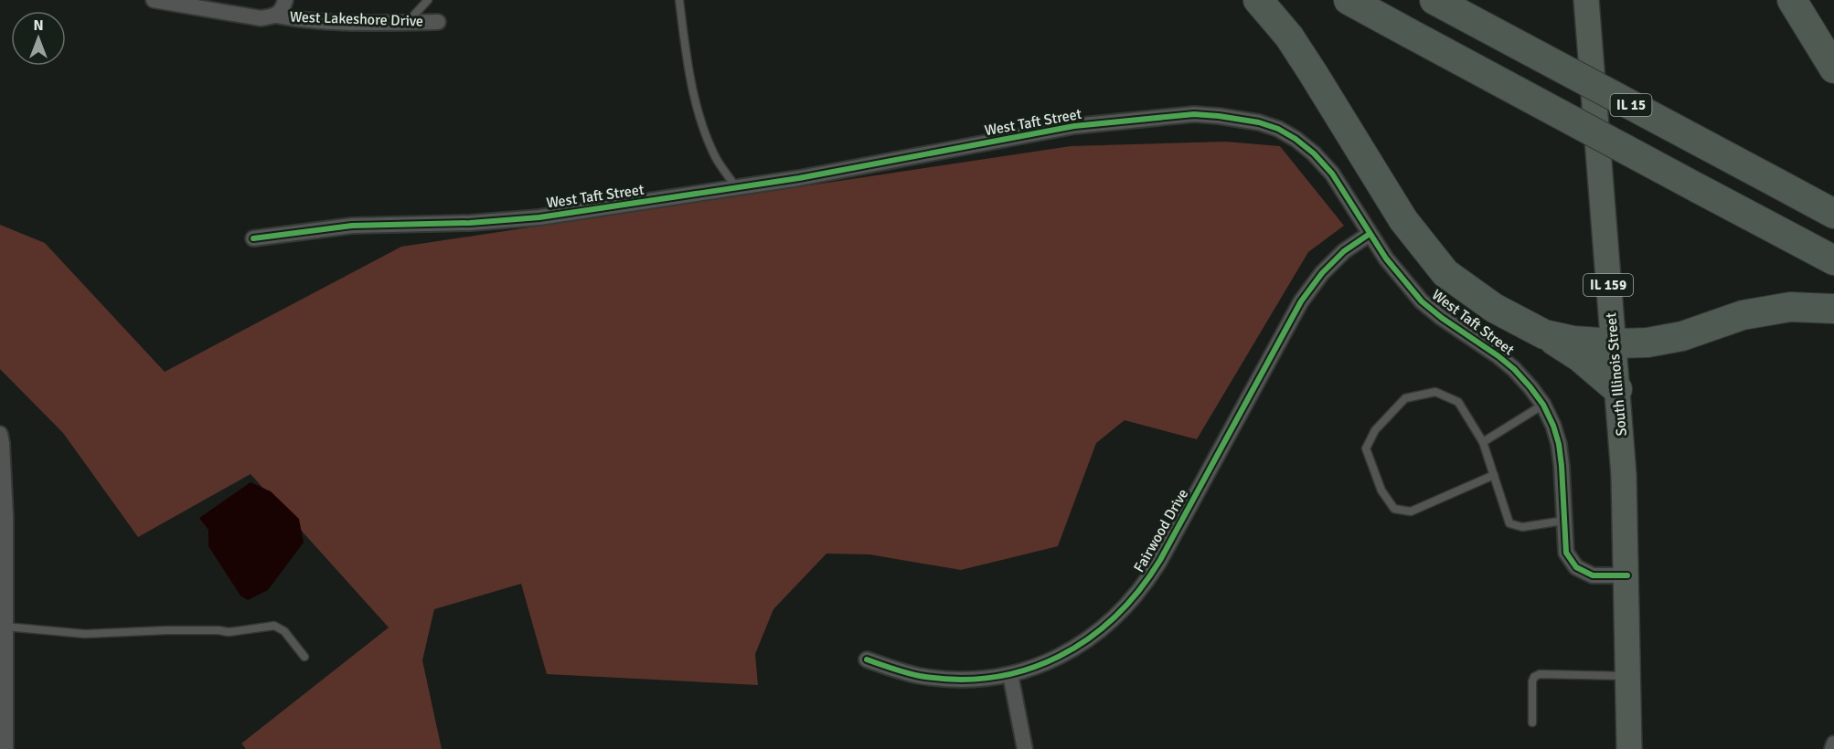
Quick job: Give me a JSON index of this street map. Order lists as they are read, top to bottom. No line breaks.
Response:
{"streets":{"highway":["IL 15"],"main road":["IL 159","South Illinois Street"],"street":["West Lakeshore Drive","West Taft Street","Fairwood Drive"]},"crossings":[["West Taft Street","South Illinois Street"],["West Taft Street","Fairwood Drive"]],"north":"top"}
